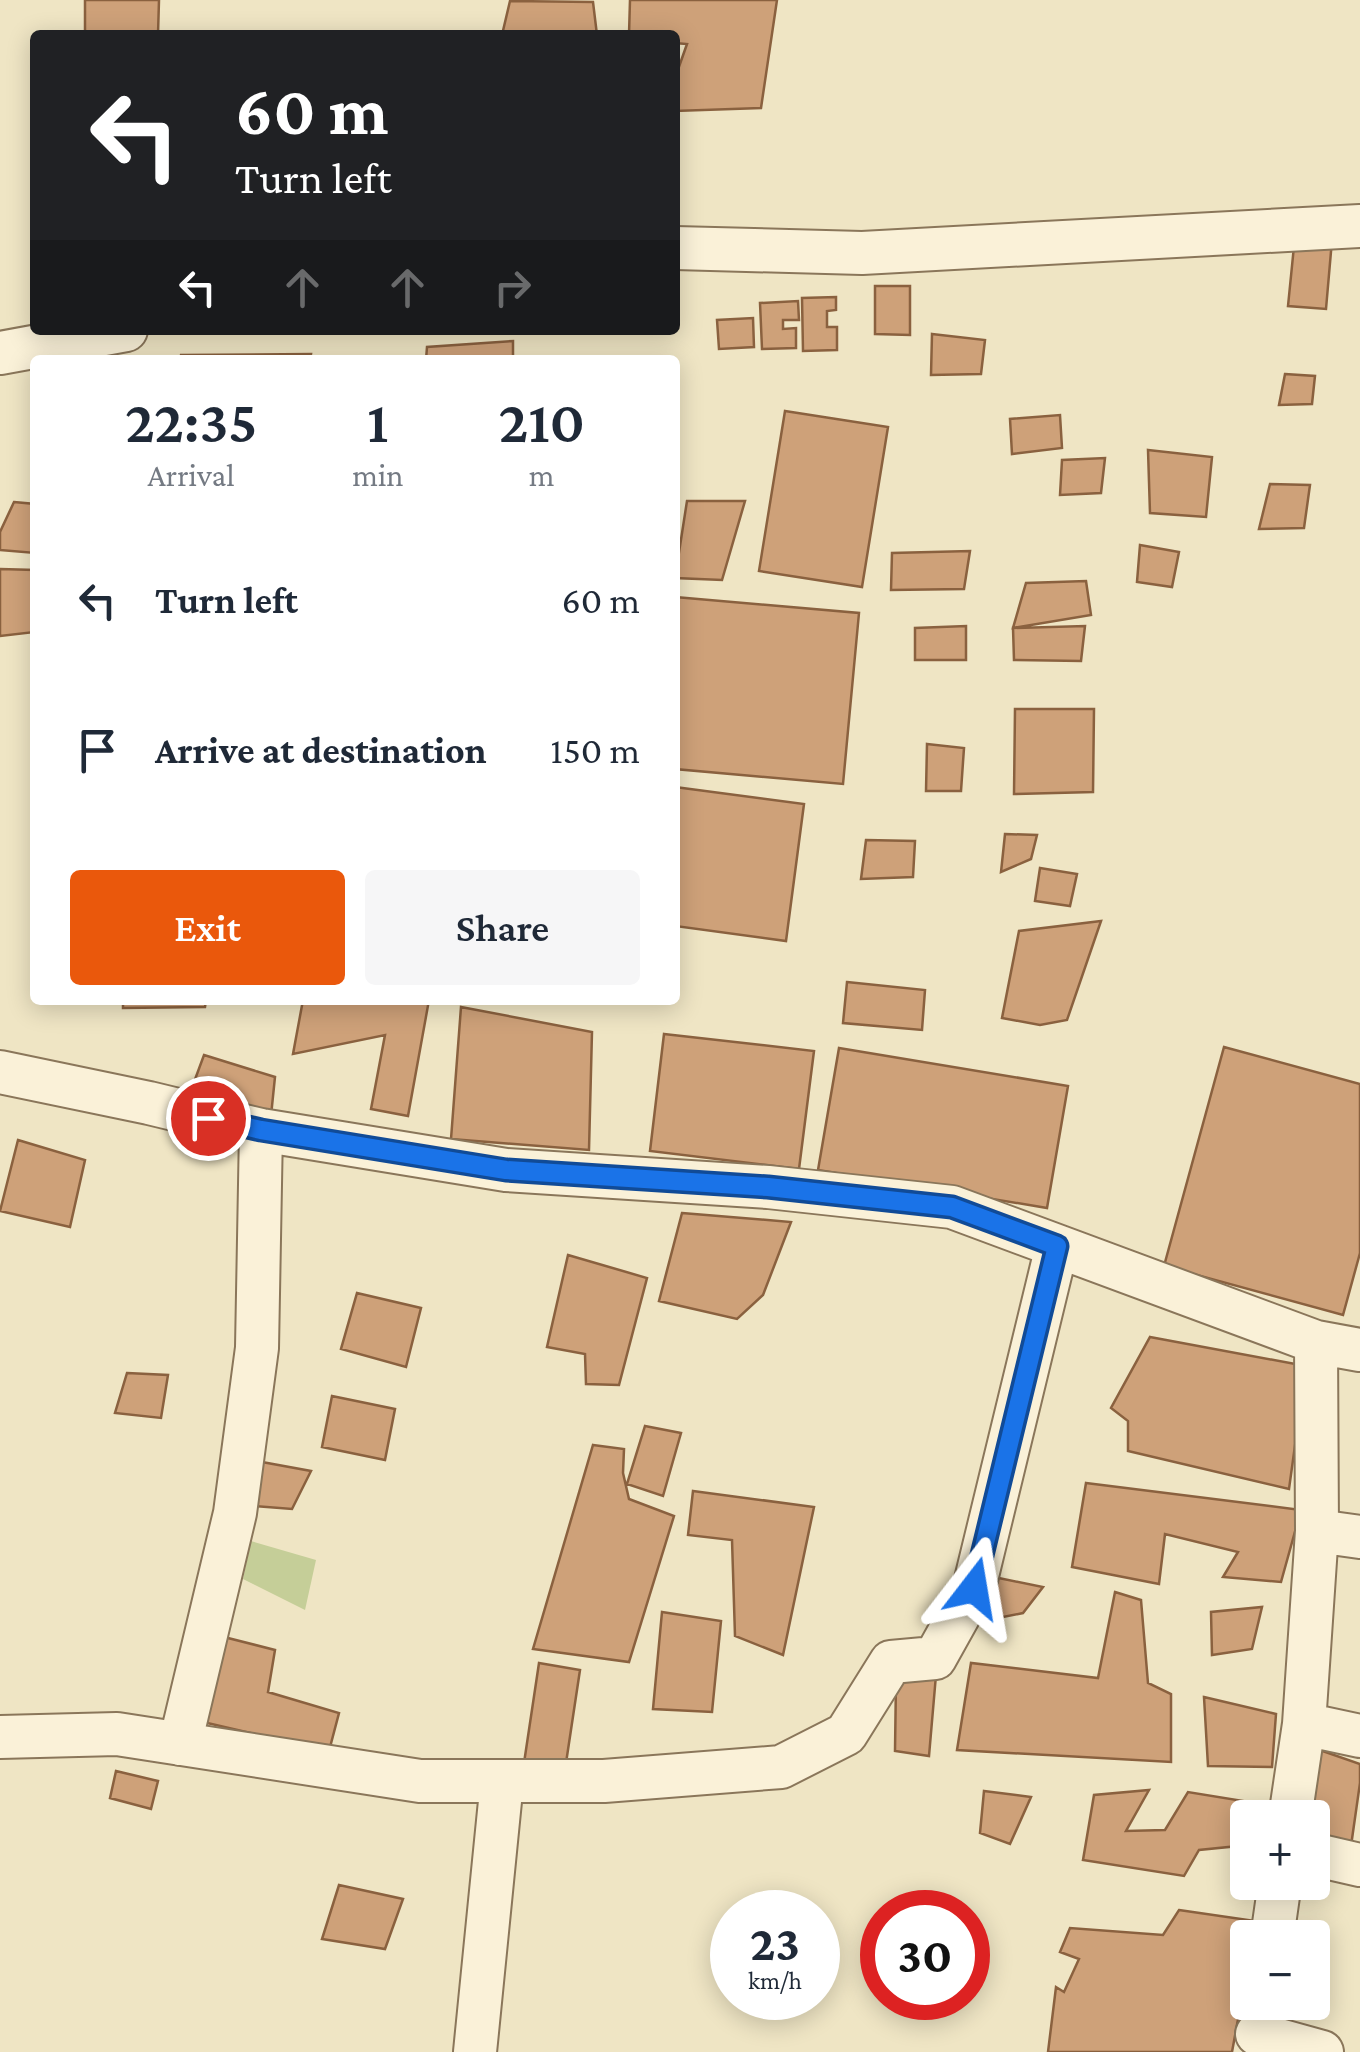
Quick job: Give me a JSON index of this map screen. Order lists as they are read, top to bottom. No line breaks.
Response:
{"page":{"turn":["60 m","Turn left"],"eta":["22:35","Arrival","1","min","210","m"],"list":[{"name":"Turn left","value":"60 m"},{"name":"Arrive at destination","value":"150 m"}],"buttons":["Exit","Share"],"map_buttons":["+","−"],"speed":"23 km/h","limit":"30"}}
